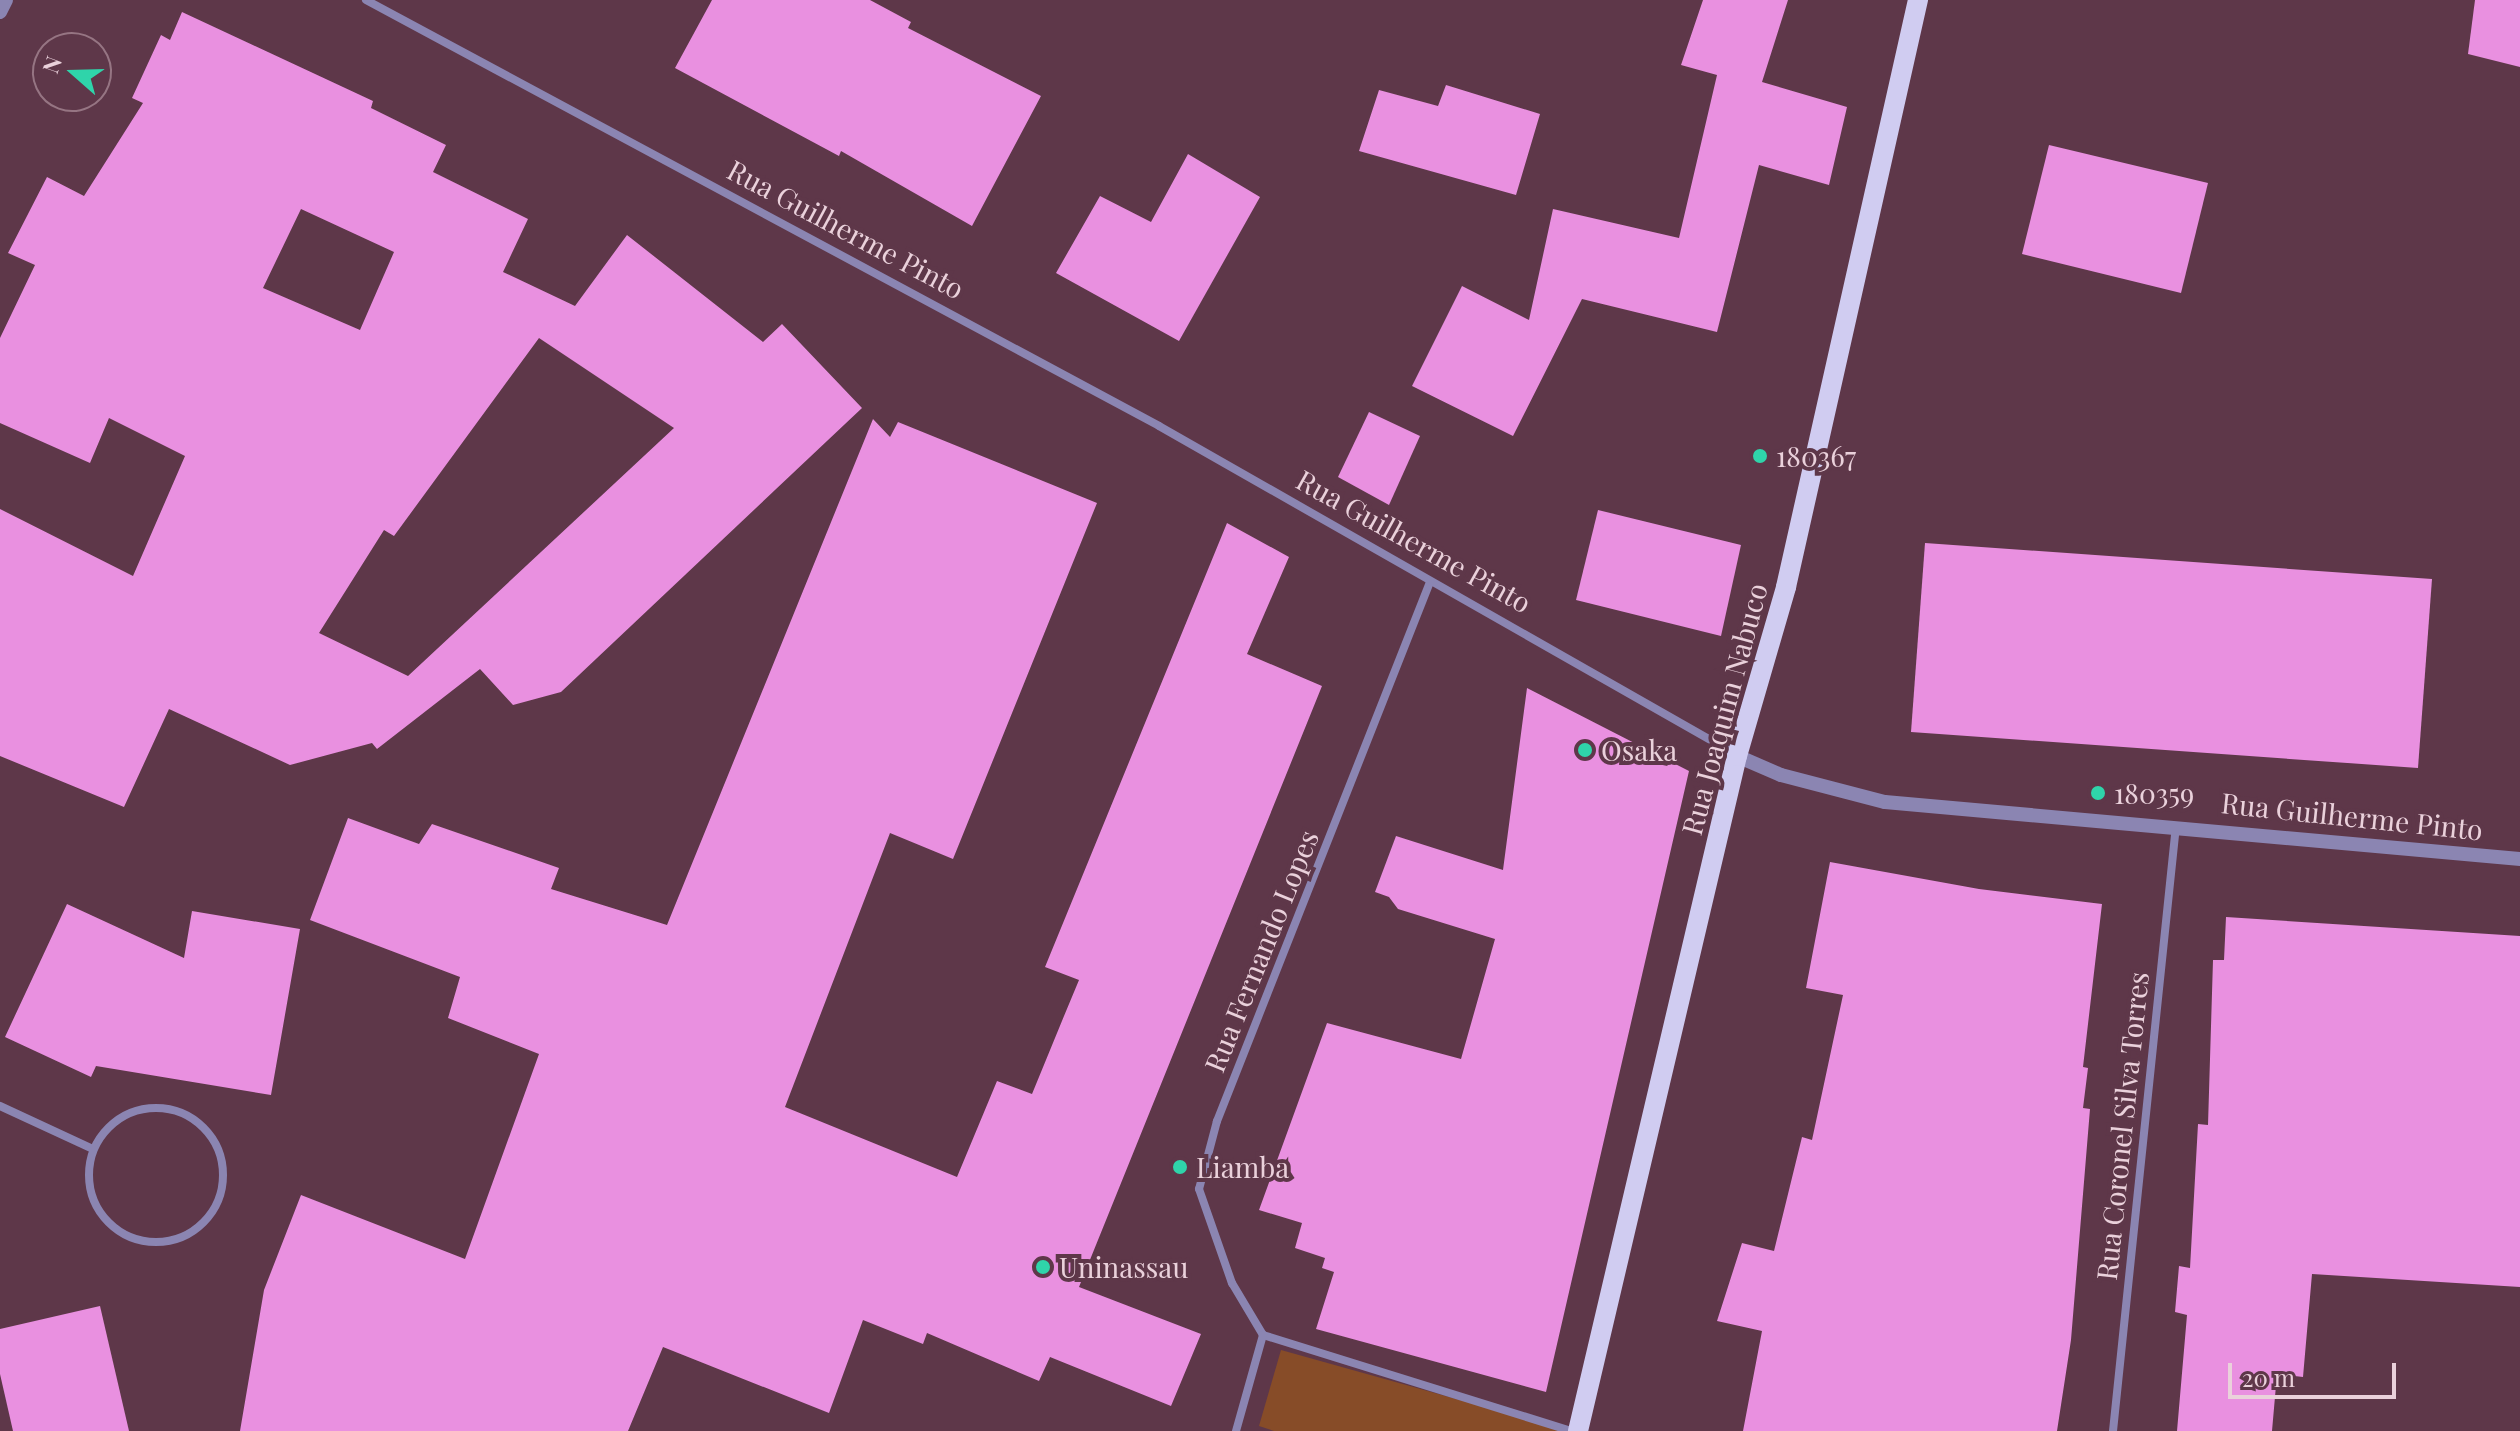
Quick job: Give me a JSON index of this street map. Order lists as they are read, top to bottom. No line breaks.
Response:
{"streets":{"main road":["Rua Joaquim Nabuco"],"street":["Rua Guilherme Pinto","Rua Fernando Lopes","Rua Coronel Silva Torres"]},"crossings":[["Rua Guilherme Pinto","Rua Joaquim Nabuco"],["Rua Guilherme Pinto","Rua Fernando Lopes"],["Rua Guilherme Pinto","Rua Coronel Silva Torres"]],"places":["180367","Osaka","180359","Liamba","Uninassau"],"scale_bar":"20 m","north":"left"}
